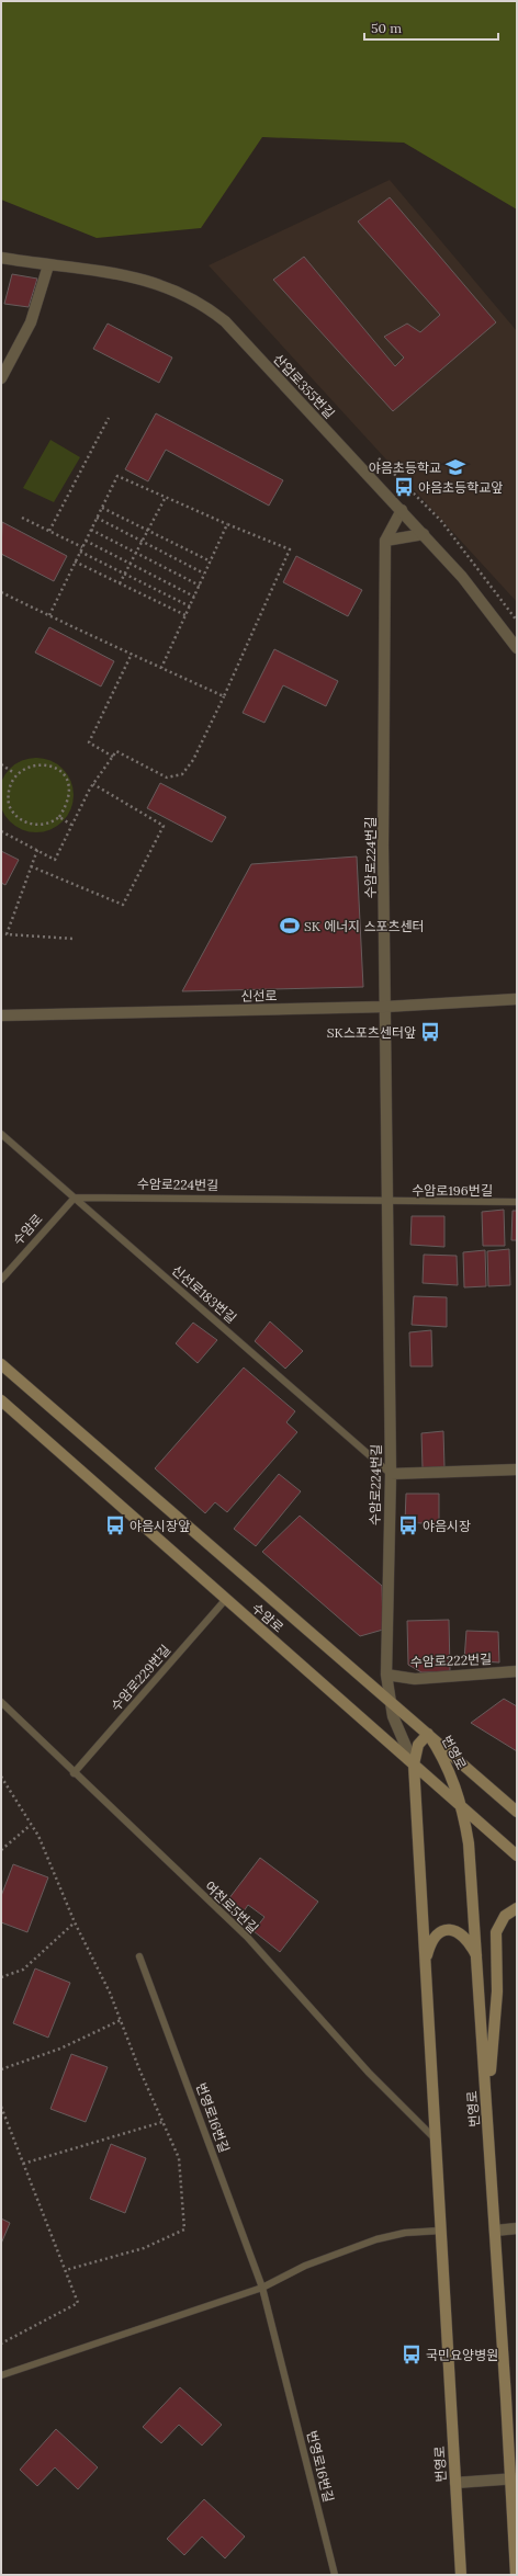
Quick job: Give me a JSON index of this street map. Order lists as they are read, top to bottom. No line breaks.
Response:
{"streets":{"main road":["수암로","번영로"],"street":["산업로355번길","수암로224번길","신선로","수암로222번길"],"lane":["수암로196번길","신선로183번길","수암로229번길","여천로5번길","번영로16번길"]},"crossings":[["수암로224번길","신선로"],["수암로224번길","수암로196번길"],["수암로224번길","수암로"],["수암로224번길","신선로183번길"],["수암로224번길","수암로222번길"],["수암로224번길","번영로"],["수암로","신선로183번길"],["수암로","수암로229번길"],["수암로","번영로"],["수암로229번길","여천로5번길"],["번영로","여천로5번길"]],"places":{"school or university":["야음초등학교"],"bus stop":["야음초등학교앞","SK스포츠센터앞","야음시장앞","야음시장","국민요양병원"],"sports":["SK 에너지 스포츠센터"]},"scale_bar":"50 m"}
